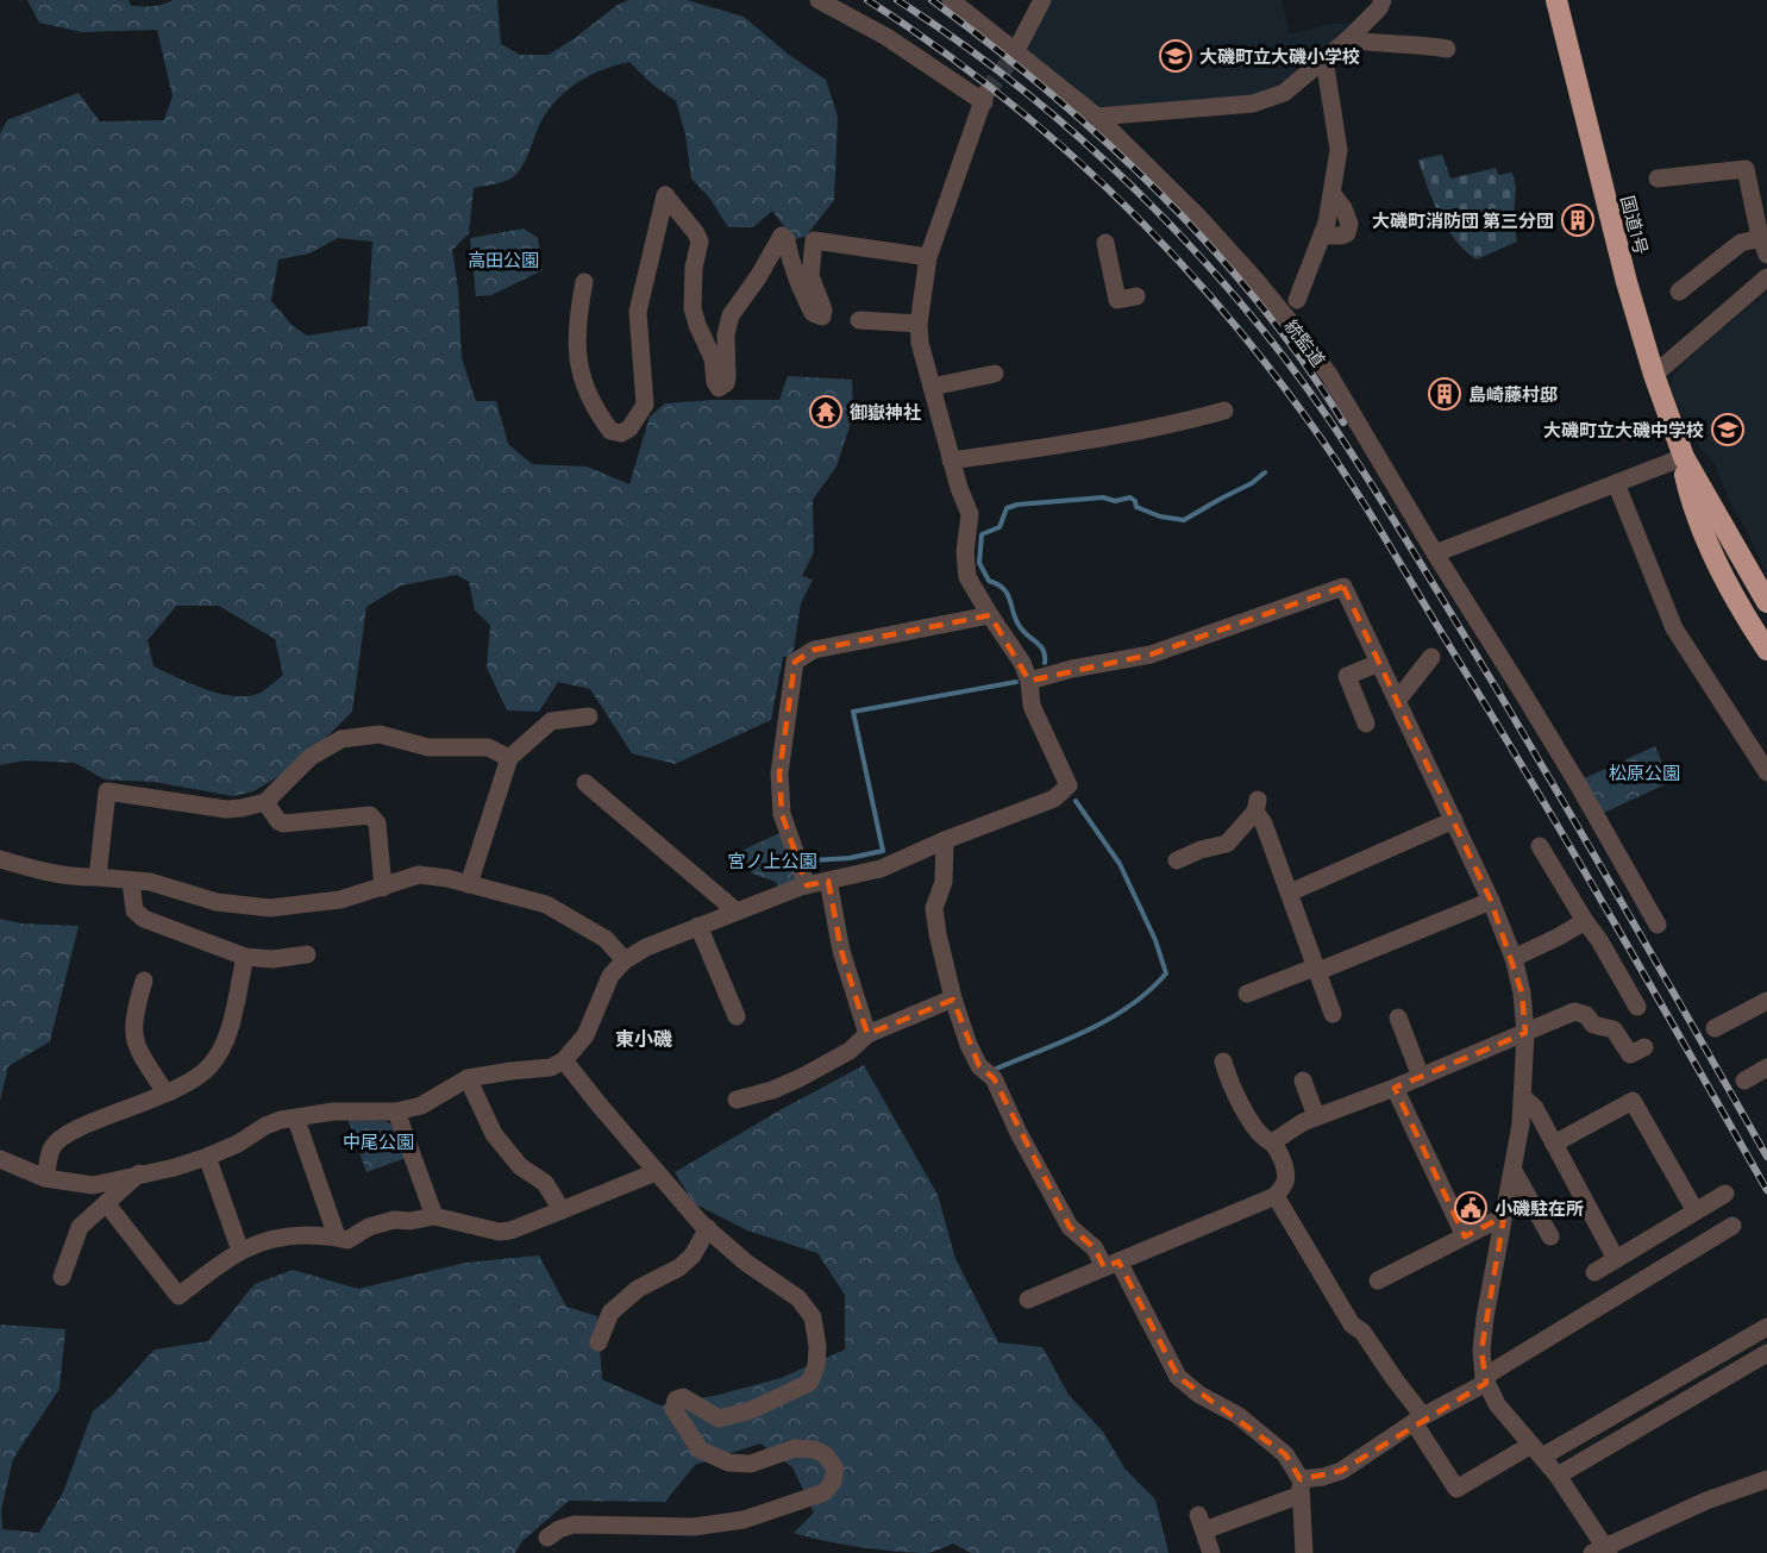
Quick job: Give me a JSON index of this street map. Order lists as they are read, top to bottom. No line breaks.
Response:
{"streets":{"highway":["国道1号"],"street":["統監道"]},"districts":["東小磯"],"parks":["高田公園","松原公園","宮ノ上公園","中尾公園"],"places":{"school or university":["大磯町立大磯小学校","大磯町立大磯中学校"],"building":["大磯町消防団 第三分団","島崎藤村邸"],"temple":["御嶽神社"],"public building":["小磯駐在所"]}}
